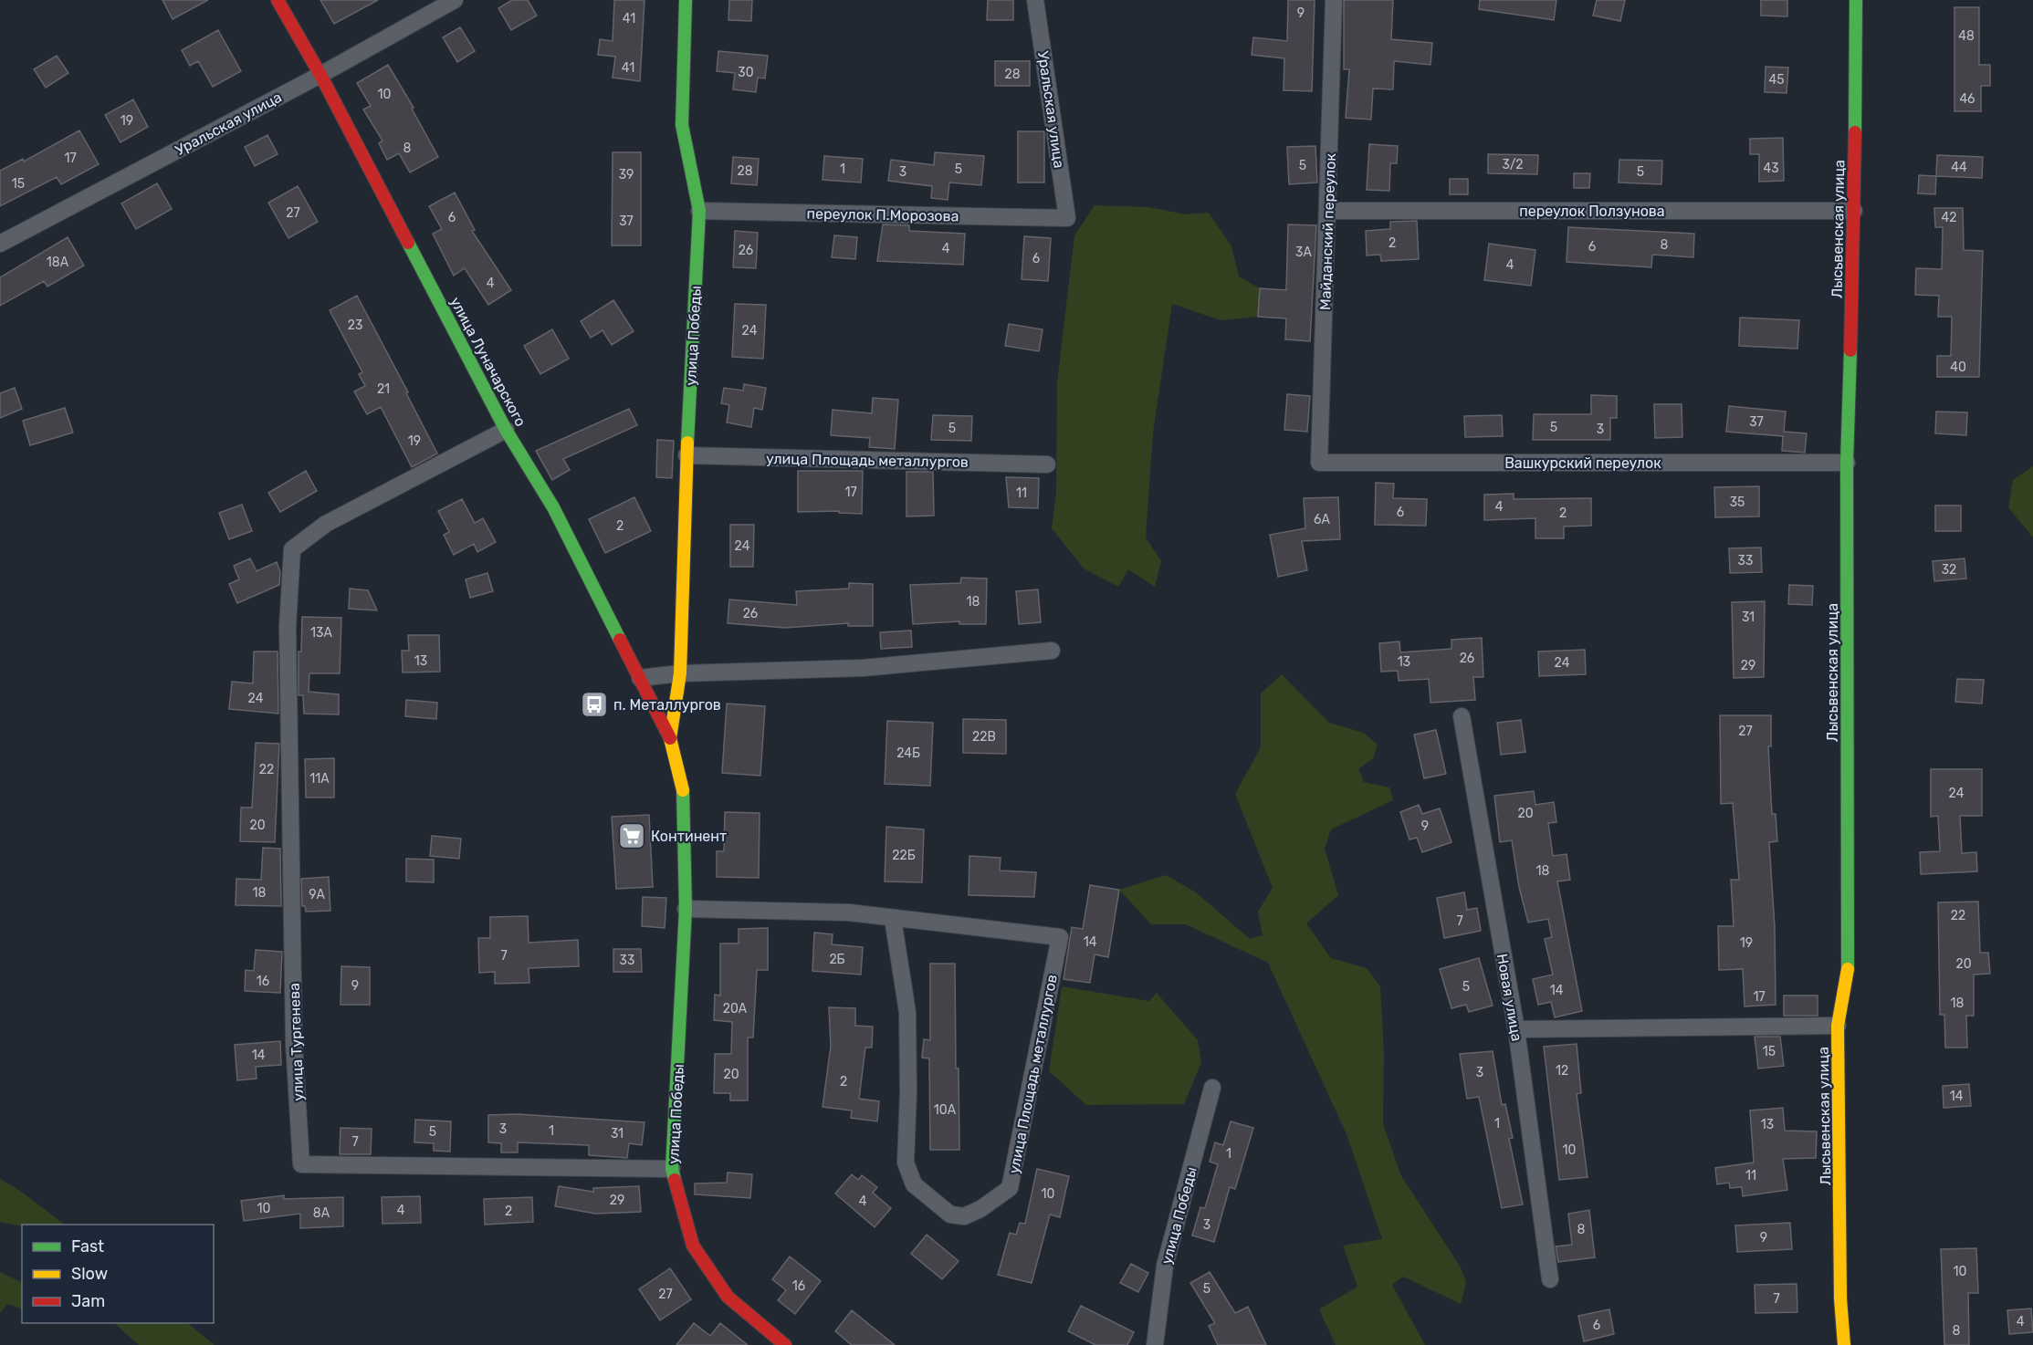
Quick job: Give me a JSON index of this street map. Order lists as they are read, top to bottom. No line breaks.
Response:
{"streets":{"street":["Уральская улица","переулок Ползунова","переулок П.Морозова","Лысьвенская улица","Майданский переулок","улица Победы","улица Луначарского","улица Площадь металлургов","Вашкурский переулок","Новая улица","улица Тургенева"]},"crossings":[["Уральская улица","переулок П.Морозова"],["Уральская улица","улица Луначарского"],["переулок Ползунова","Лысьвенская улица"],["переулок Ползунова","Майданский переулок"],["переулок П.Морозова","улица Победы"],["Лысьвенская улица","Вашкурский переулок"],["Майданский переулок","Вашкурский переулок"],["улица Победы","улица Луначарского"],["улица Победы","улица Площадь металлургов"],["улица Победы","улица Тургенева"],["улица Луначарского","улица Тургенева"]],"places":{"bus stop":["п. Металлургов"],"supermarket":["Континент"]},"house_numbers":["9","41","48","41","30","28","45","10","46","19","8","17","3/2","5","44","43","1","5","28","3","5","39","15","27","6","42","37","2","8","6","4","26","3А","6","18А","4","4","23","24","40","21","37","5","5","3","19","17","11","35","4","6","2","6А","2","24","33","32","18","26","31","13А","26","13","13","24","29","24","27","22В","24Б","22","11А","24","20","20","9","22Б","18","18","9А","22","7","14","19","7","2Б","33","20","16","9","5","14","17","18","20А","15","14","12","3","20","2","14","10А","1","13","3","1","5","31","7","10","1","11","10","29","4","10","4","2","8А","3","8","9","10","16","5","27","7","4","6","8"],"legend":["Fast","Slow","Jam"]}
